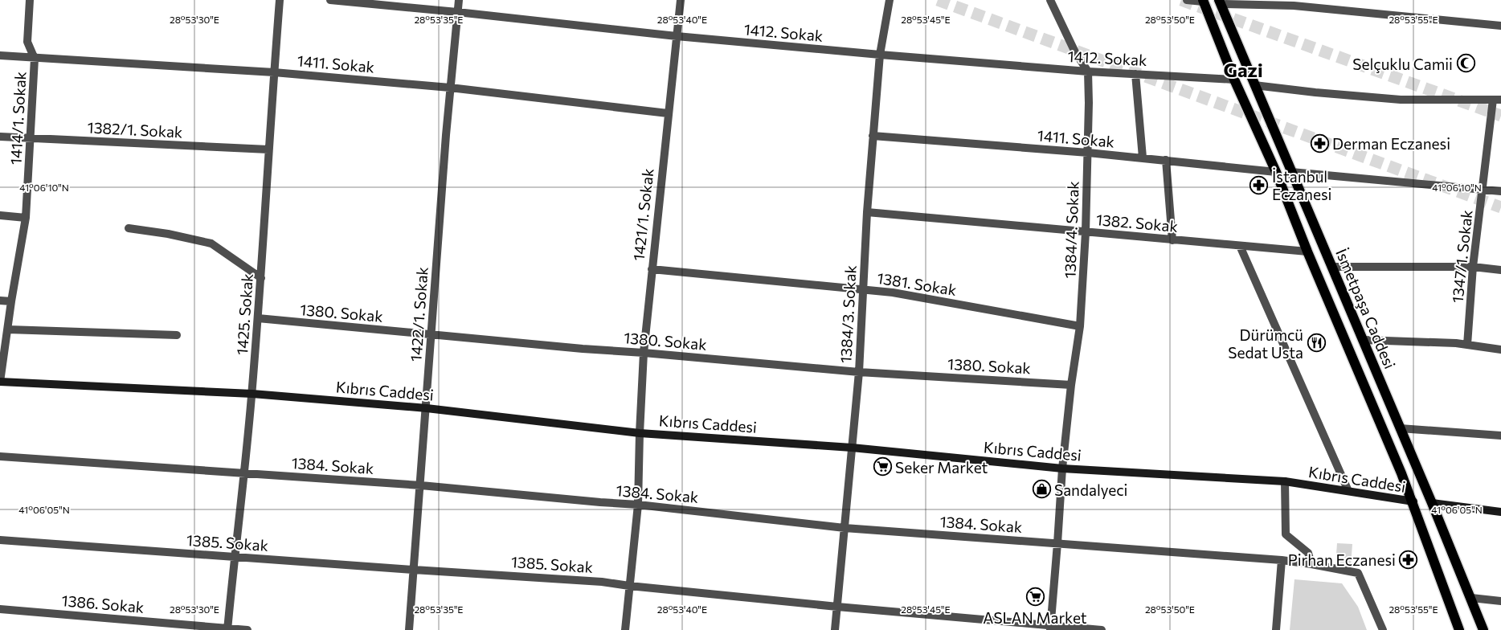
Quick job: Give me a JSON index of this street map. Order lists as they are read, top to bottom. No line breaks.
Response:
{"streets":{"main road":["İsmetpaşa Caddesi","Kıbrıs Caddesi"],"street":["1412. Sokak","1411. Sokak","1414/1. Sokak","1382/1. Sokak","1421/1. Sokak","1382. Sokak","1384/4. Sokak","1347/1. Sokak","1381. Sokak","1380. Sokak","1425. Sokak","1422/1. Sokak","1384/3. Sokak","1384. Sokak","1385. Sokak","1386. Sokak"]},"crossings":[["1412. Sokak","1421/1. Sokak"],["1412. Sokak","1384/4. Sokak"],["1412. Sokak","İsmetpaşa Caddesi"],["1412. Sokak","1422/1. Sokak"],["1412. Sokak","1384/3. Sokak"],["1411. Sokak","1414/1. Sokak"],["1411. Sokak","1421/1. Sokak"],["1411. Sokak","1384/4. Sokak"],["1411. Sokak","İsmetpaşa Caddesi"],["1411. Sokak","1425. Sokak"],["1411. Sokak","1422/1. Sokak"],["1411. Sokak","1384/3. Sokak"],["1414/1. Sokak","1382/1. Sokak"],["1414/1. Sokak","Kıbrıs Caddesi"],["1382/1. Sokak","1425. Sokak"],["1421/1. Sokak","1381. Sokak"],["1421/1. Sokak","1380. Sokak"],["1421/1. Sokak","Kıbrıs Caddesi"],["1421/1. Sokak","1384. Sokak"],["1421/1. Sokak","1385. Sokak"],["1382. Sokak","1384/4. Sokak"],["1382. Sokak","İsmetpaşa Caddesi"],["1382. Sokak","1384/3. Sokak"],["1384/4. Sokak","1381. Sokak"],["1384/4. Sokak","1380. Sokak"],["1384/4. Sokak","Kıbrıs Caddesi"],["1384/4. Sokak","1384. Sokak"],["1384/4. Sokak","1385. Sokak"],["1381. Sokak","1384/3. Sokak"],["İsmetpaşa Caddesi","Kıbrıs Caddesi"],["1380. Sokak","1425. Sokak"],["1380. Sokak","1422/1. Sokak"],["1380. Sokak","1384/3. Sokak"],["1425. Sokak","Kıbrıs Caddesi"],["1425. Sokak","1384. Sokak"],["1425. Sokak","1385. Sokak"],["1425. Sokak","1386. Sokak"],["1422/1. Sokak","Kıbrıs Caddesi"],["1422/1. Sokak","1384. Sokak"],["1422/1. Sokak","1385. Sokak"],["1384/3. Sokak","Kıbrıs Caddesi"],["1384/3. Sokak","1384. Sokak"],["1384/3. Sokak","1385. Sokak"]],"districts":["Gazi"],"places":{"mosque":["Selçuklu Camii"],"pharmacy":["Derman Eczanesi","İstanbul Eczanesi","Pirhan Eczanesi"],"restaurant":["Dürümcü Sedat Usta"],"supermarket":["Seker Market","ASLAN Market"],"shop":["Sandalyeci"]},"coordinates":["28°53'30\"E","28°53'35\"E","28°53'40\"E","28°53'45\"E","28°53'50\"E","28°53'55\"E","41°06'10\"N","41°06'05\"N"]}
